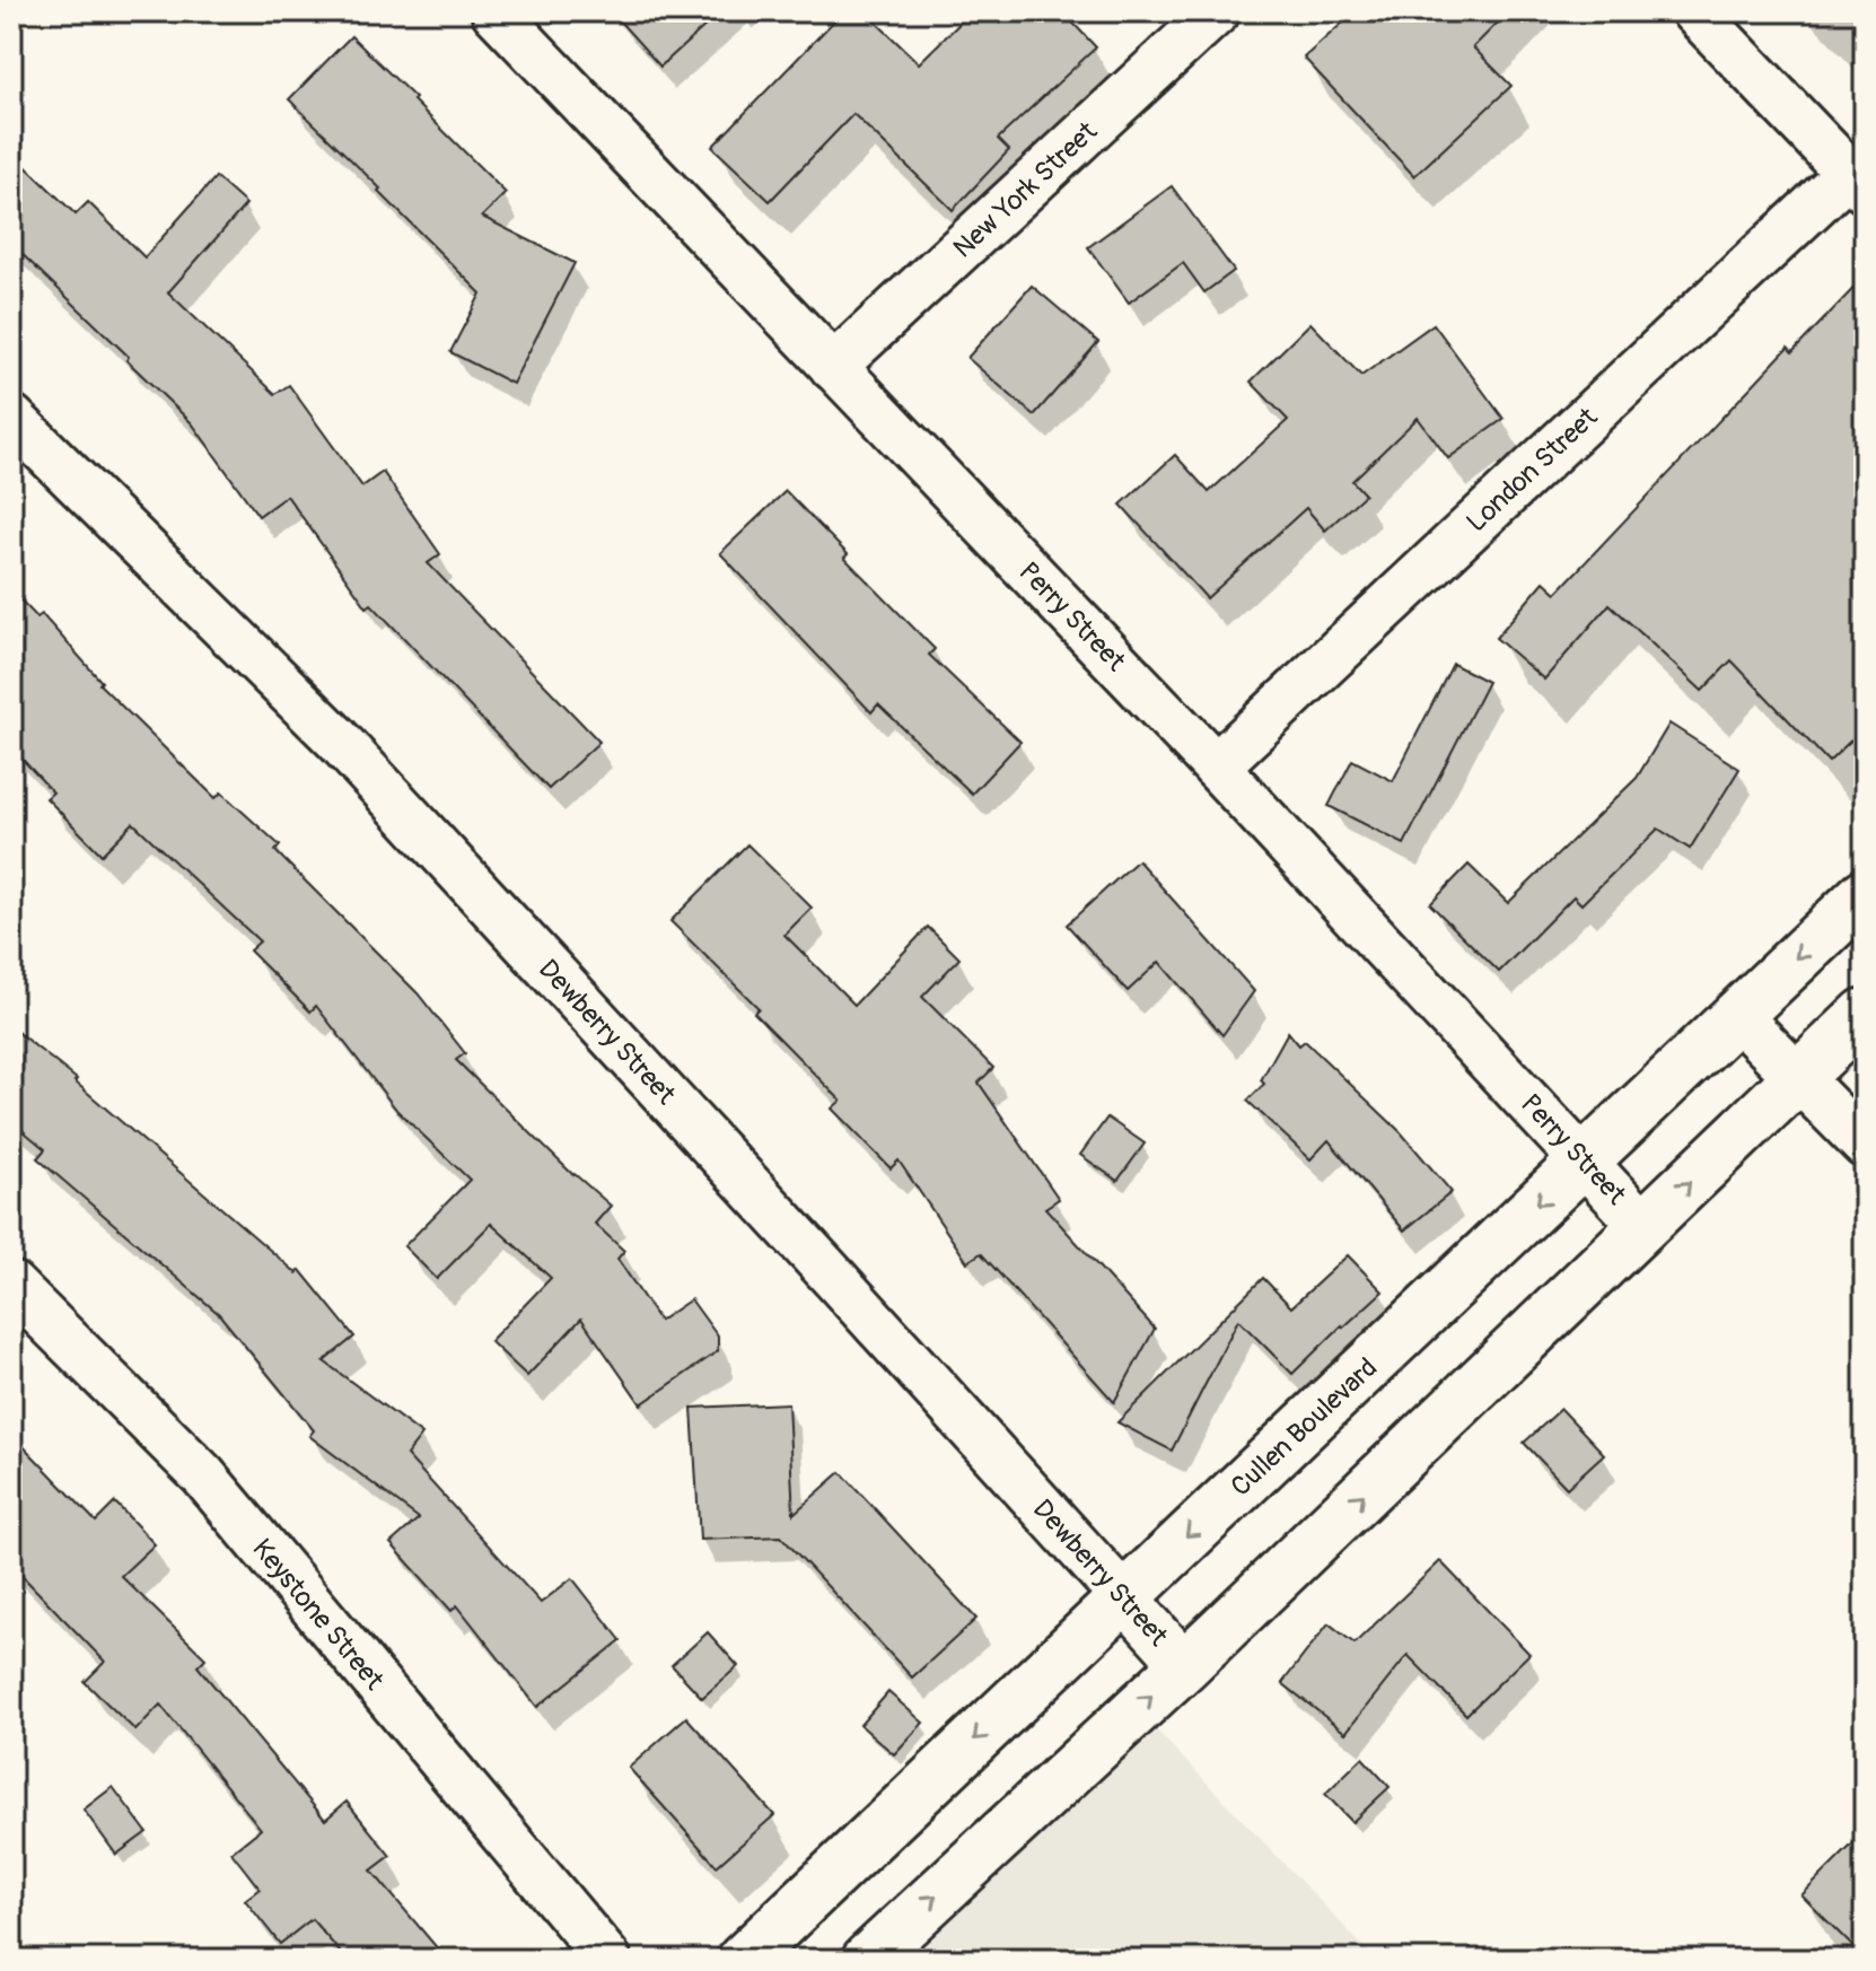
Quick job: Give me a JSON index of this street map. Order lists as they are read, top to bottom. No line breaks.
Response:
{"streets":{"main road":["Cullen Boulevard"],"street":["New York Street","London Street","Perry Street","Dewberry Street","Keystone Street"]},"crossings":[["New York Street","Perry Street"],["London Street","Perry Street"],["Perry Street","Cullen Boulevard"],["Dewberry Street","Cullen Boulevard"]]}
